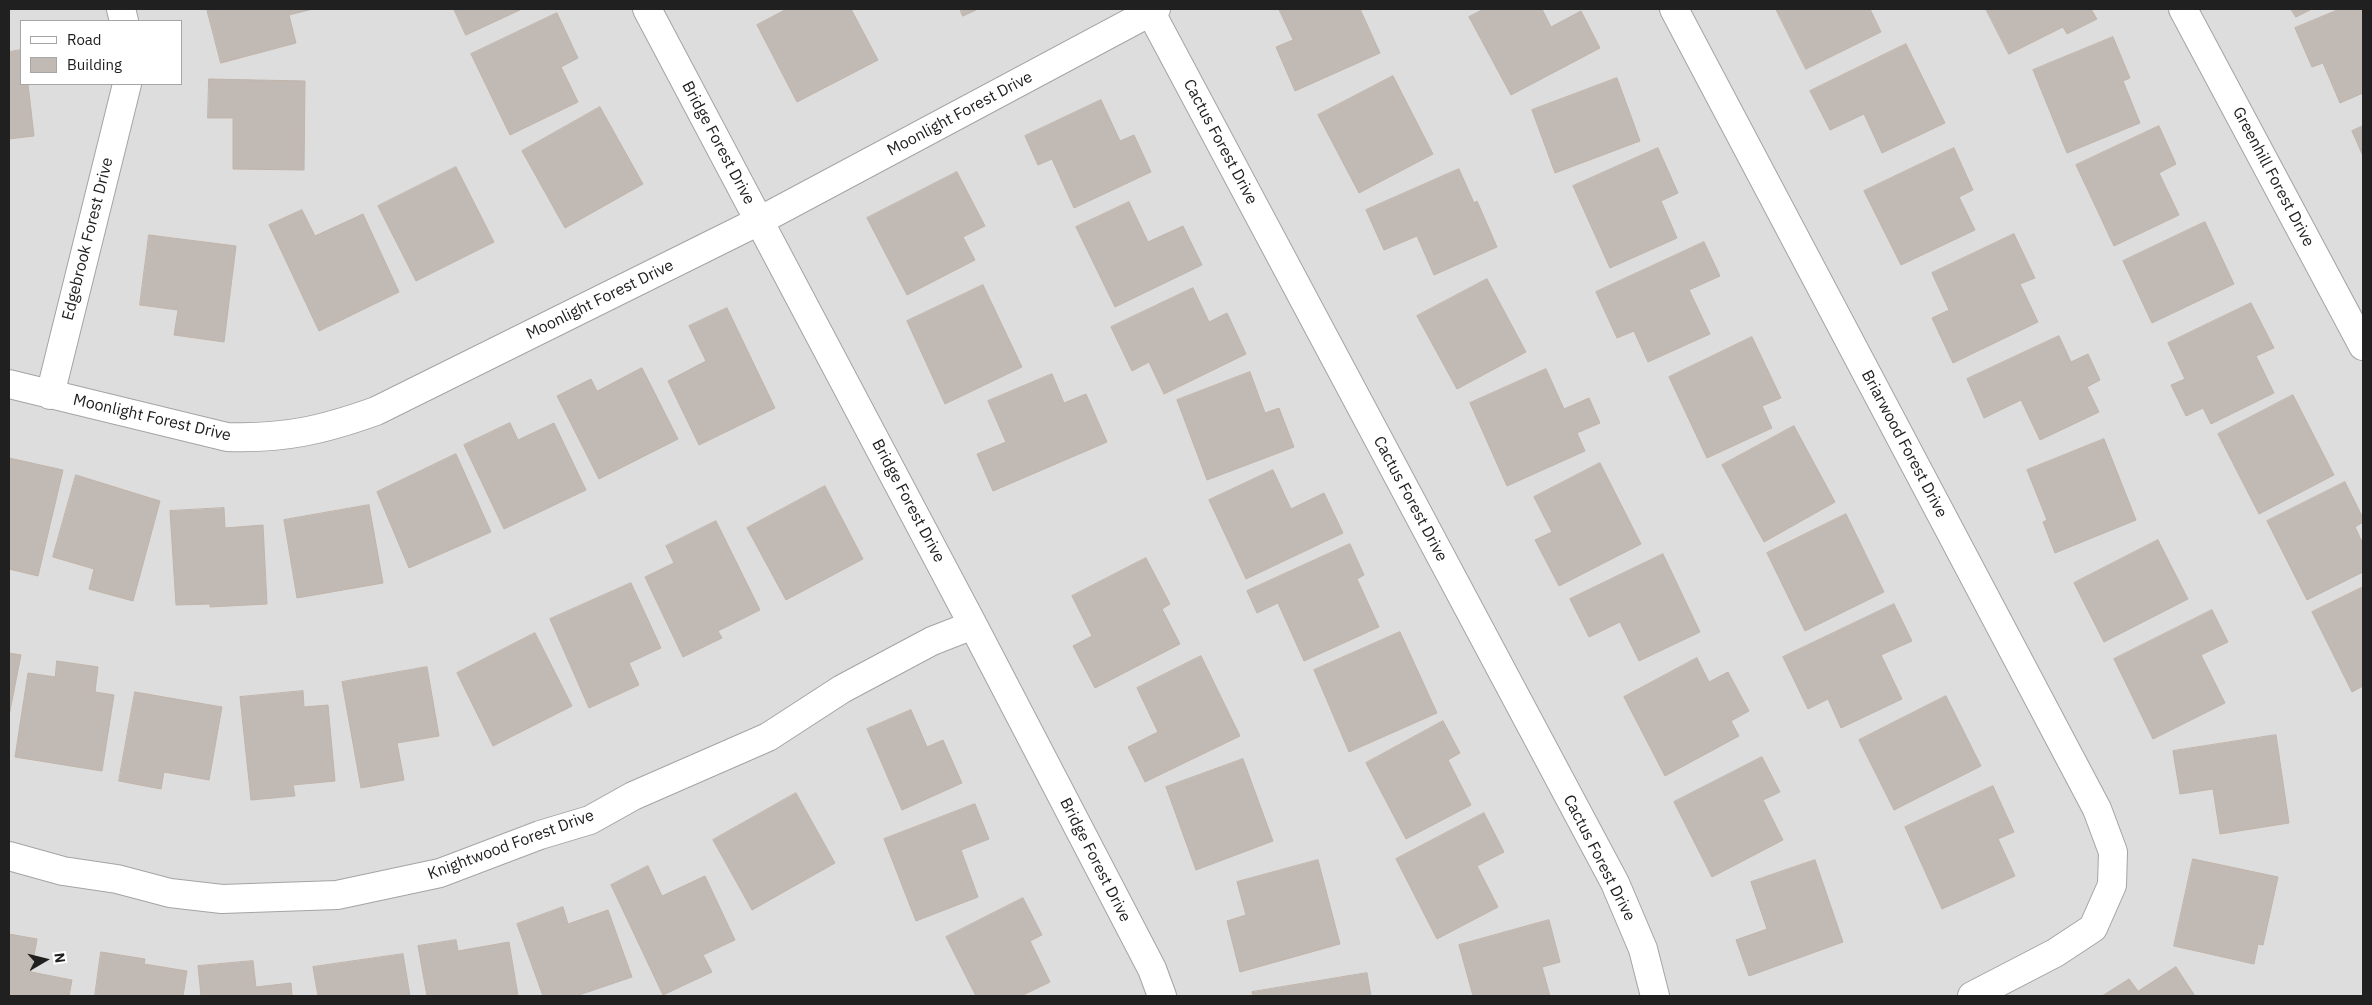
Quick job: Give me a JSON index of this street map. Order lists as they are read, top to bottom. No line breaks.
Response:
{"streets":{"street":["Moonlight Forest Drive","Cactus Forest Drive","Bridge Forest Drive","Greenhill Forest Drive","Edgebrook Forest Drive","Briarwood Forest Drive","Knightwood Forest Drive"]},"crossings":[["Moonlight Forest Drive","Cactus Forest Drive"],["Moonlight Forest Drive","Bridge Forest Drive"],["Moonlight Forest Drive","Edgebrook Forest Drive"],["Bridge Forest Drive","Knightwood Forest Drive"]],"legend":["Road","Building"],"north":"right"}
